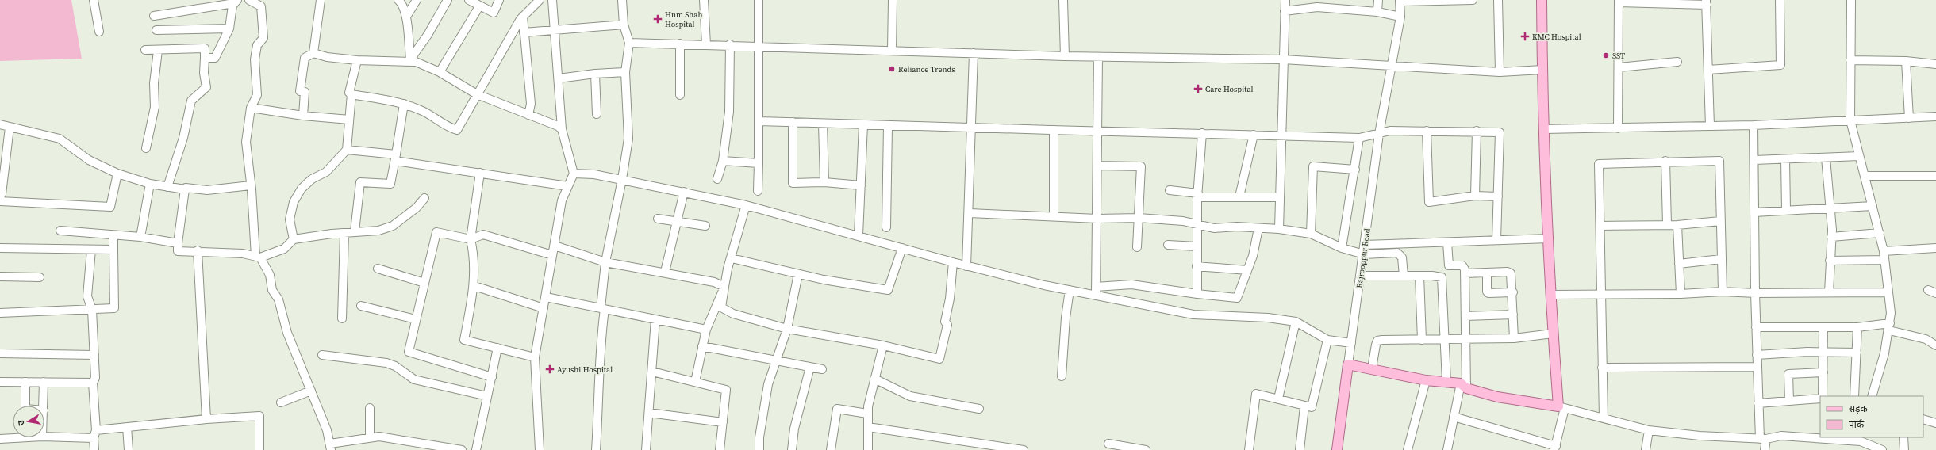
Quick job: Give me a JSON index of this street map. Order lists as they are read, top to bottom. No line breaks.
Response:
{"streets":{"main road":["Rajrooppur Road"]},"places":{"health":["Hnm Shah Hospital","KMC Hospital","Care Hospital","Ayushi Hospital"],"other":["SST","Reliance Trends"]},"legend":["सड़क","पार्क"],"north":"left"}
